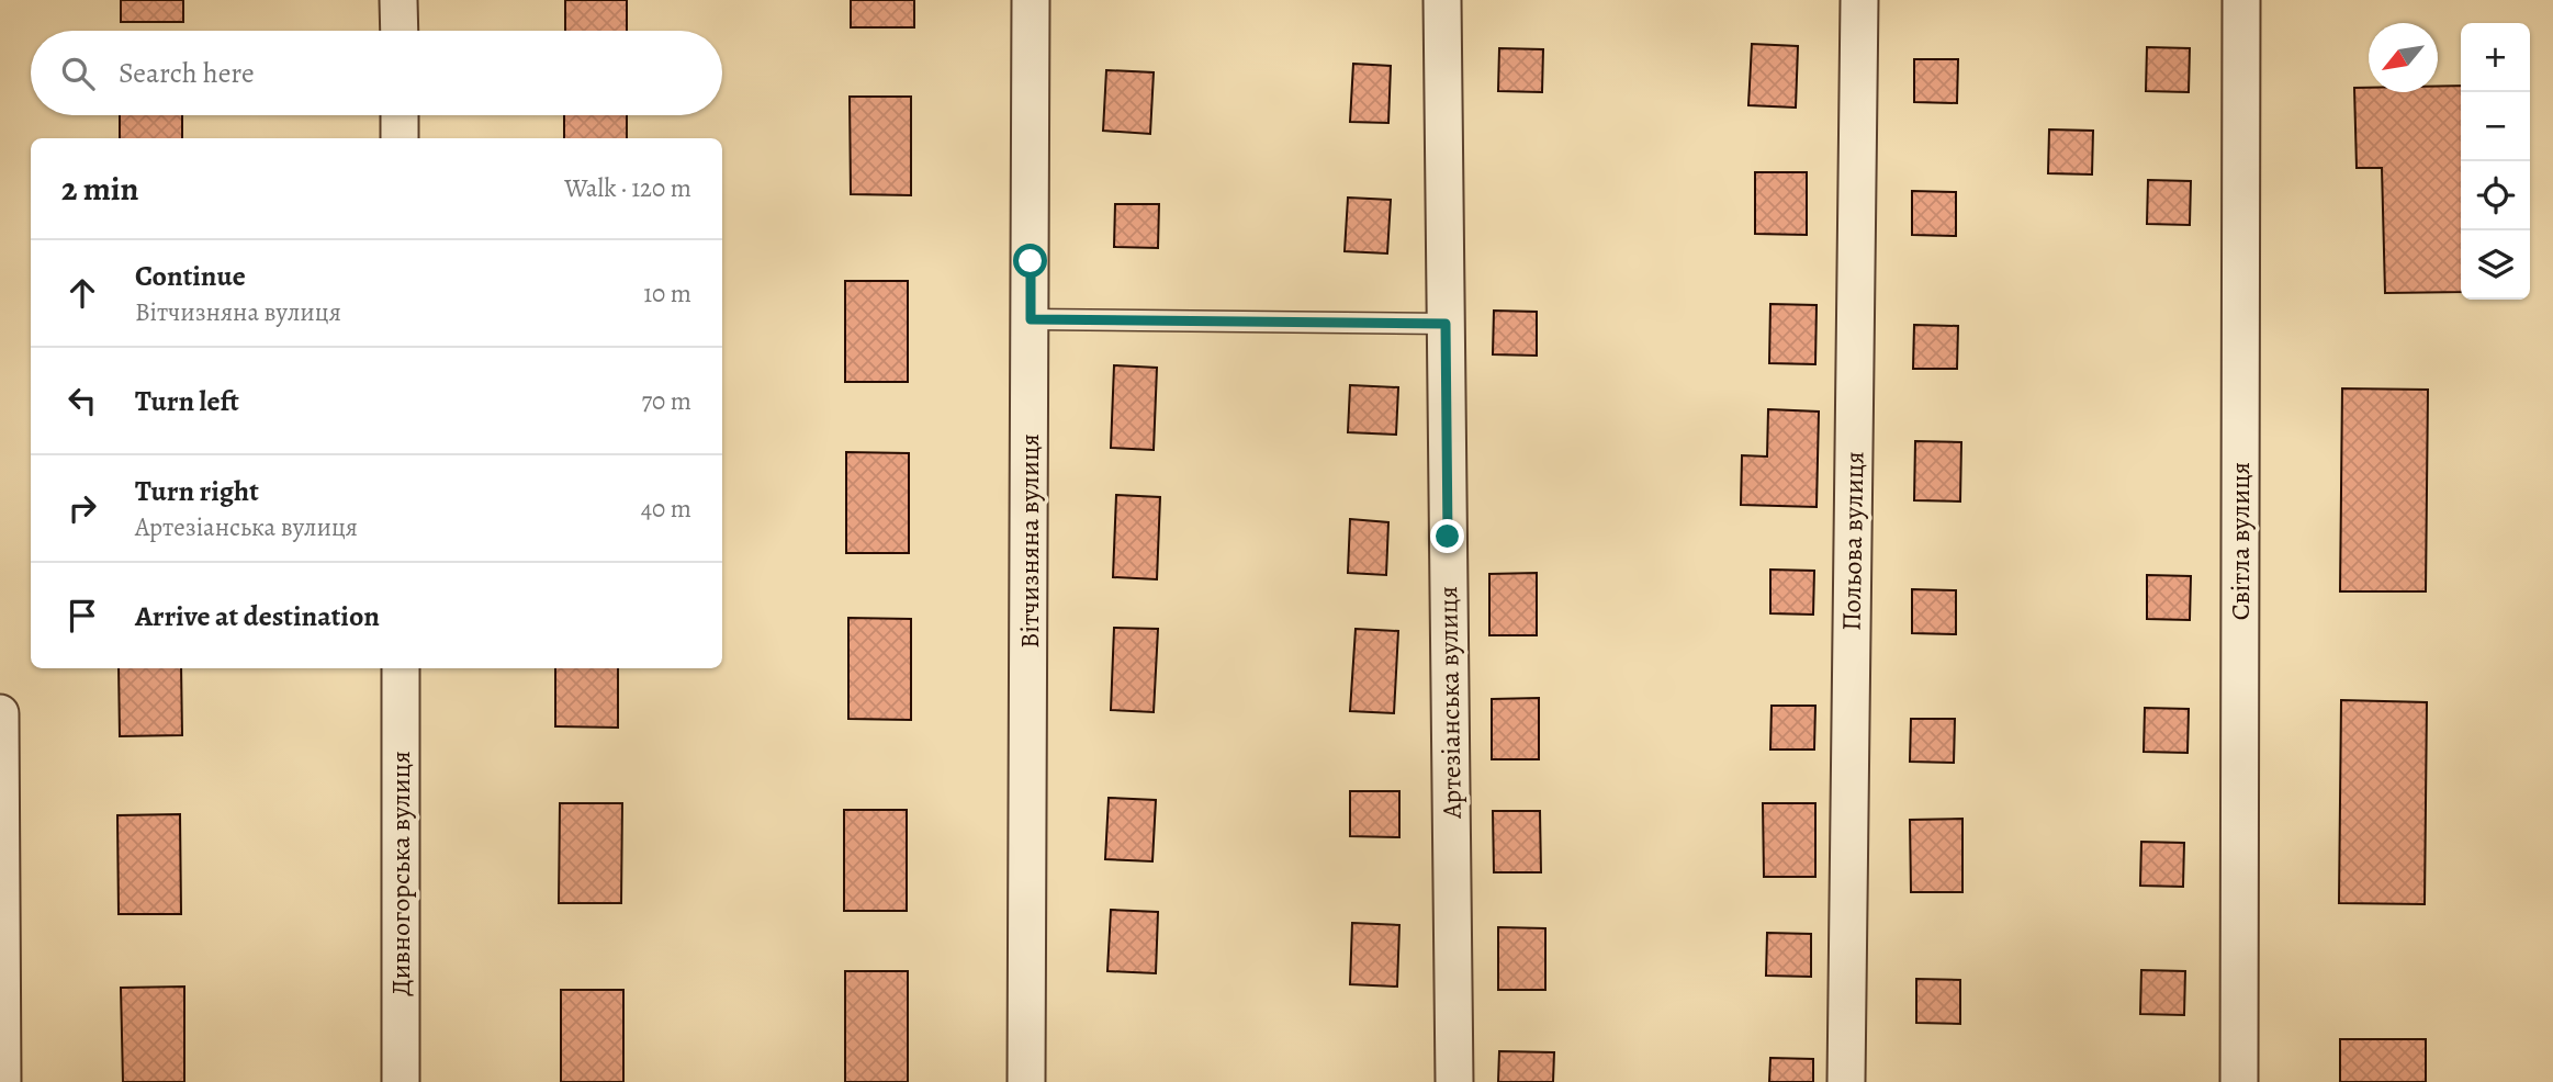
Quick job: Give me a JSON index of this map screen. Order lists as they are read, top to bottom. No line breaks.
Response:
{"streets":{"street":["Вітчизняна вулиця","Польова вулиця","Світла вулиця","Артезіанська вулиця","Дивногорська вулиця"]},"north":"bottom left","page":{"map_buttons":["+","−"],"search":"Search here","heading":["2 min","Walk · 120 m"],"list":[["Continue","Вітчизняна вулиця","10 m"],["Turn left","70 m"],["Turn right","Артезіанська вулиця","40 m"],"Arrive at destination"]}}
